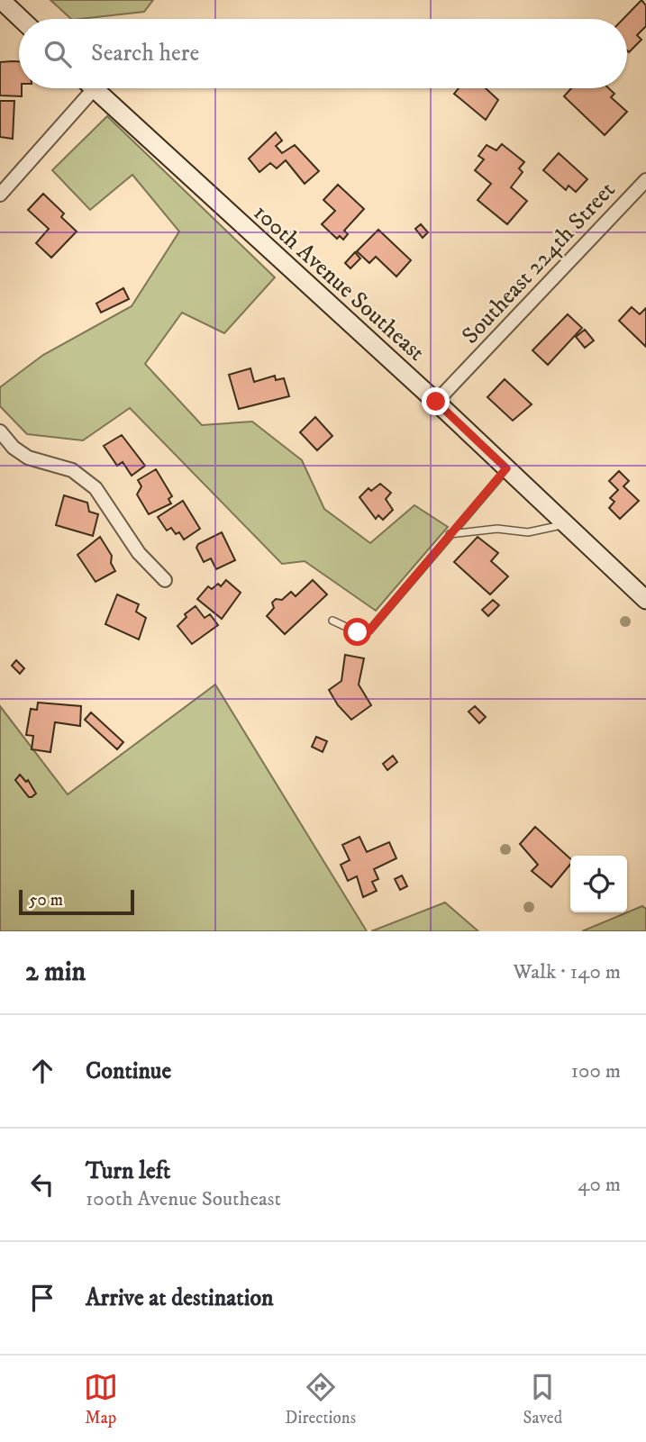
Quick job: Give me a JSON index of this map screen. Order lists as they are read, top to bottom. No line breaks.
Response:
{"streets":{"street":["Southeast 224th Street","100th Avenue Southeast"]},"crossings":[["Southeast 224th Street","100th Avenue Southeast"]],"scale_bar":"50 m","page":{"search":"Search here","scale":"50 m","heading":["2 min","Walk · 140 m"],"list":[["Continue","100 m"],["Turn left","100th Avenue Southeast","40 m"],"Arrive at destination"],"nav":["Map","Directions","Saved"]}}
